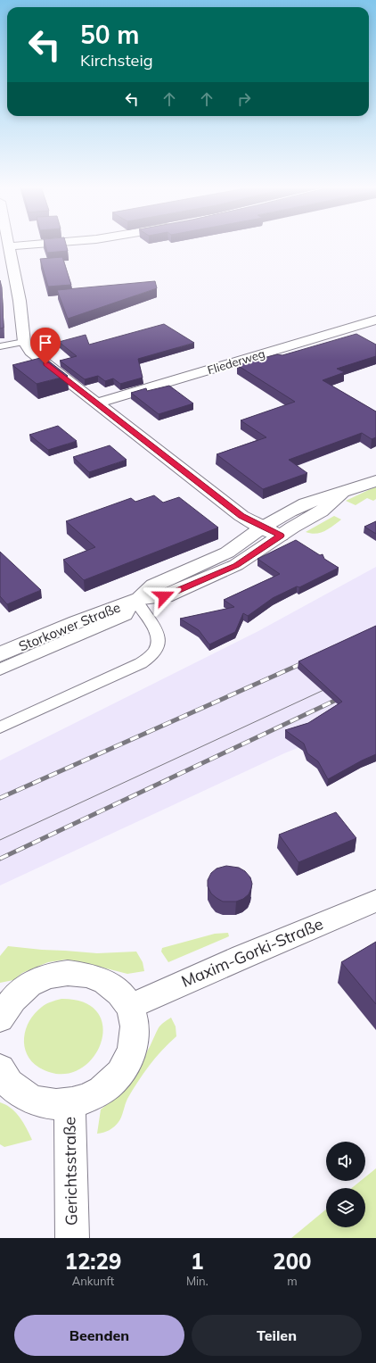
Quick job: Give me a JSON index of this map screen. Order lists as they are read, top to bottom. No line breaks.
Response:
{"streets":{"street":["Fliederweg","Storkower Straße","Maxim-Gorki-Straße","Gerichtsstraße"]},"page":{"turn":["50 m","Kirchsteig"],"eta":["12:29","Ankunft","1","Min.","200","m"],"buttons":["Beenden","Teilen"]}}
